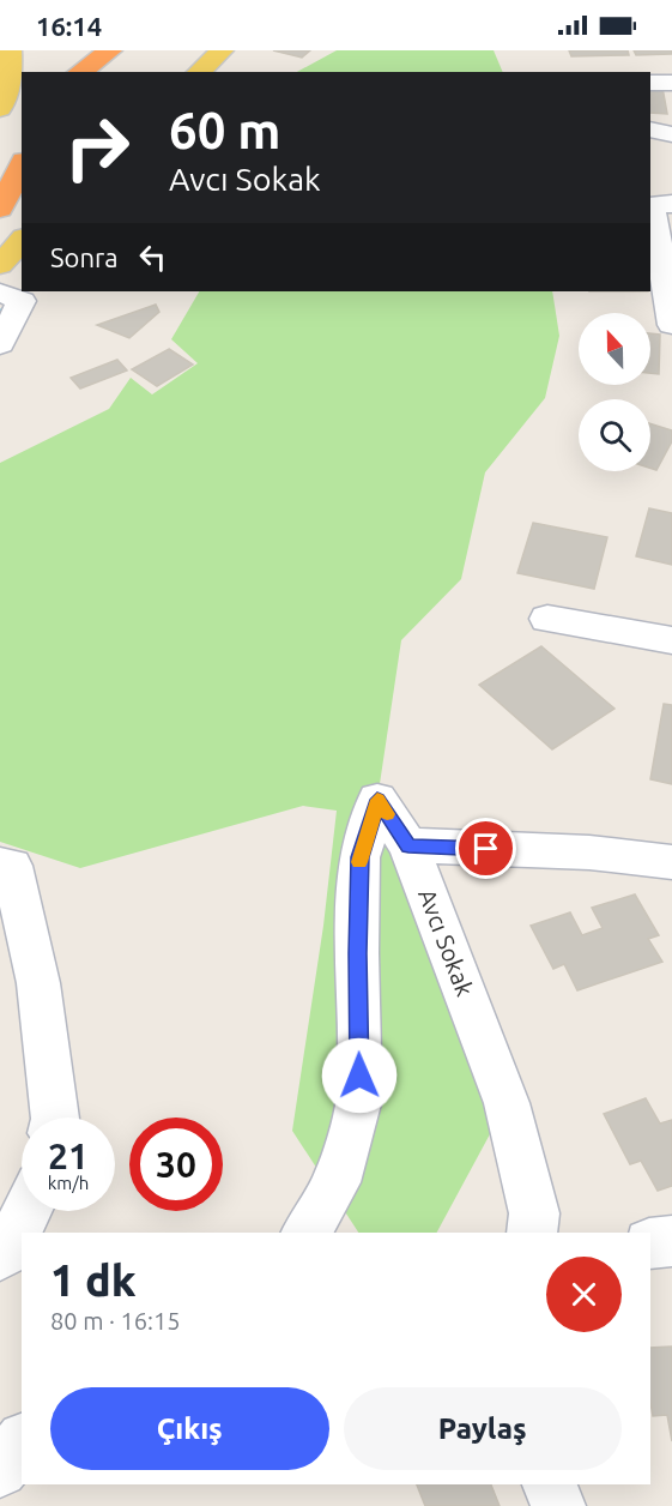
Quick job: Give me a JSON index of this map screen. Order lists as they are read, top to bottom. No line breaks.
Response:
{"streets":{"street":["Avcı Sokak"]},"north":"top","page":{"status":"16:14","turn":["60 m","Avcı Sokak"],"then":"Sonra","speed":"21 km/h","limit":"30","heading":["1 dk","80 m · 16:15"],"buttons":["Çıkış","Paylaş"]}}
